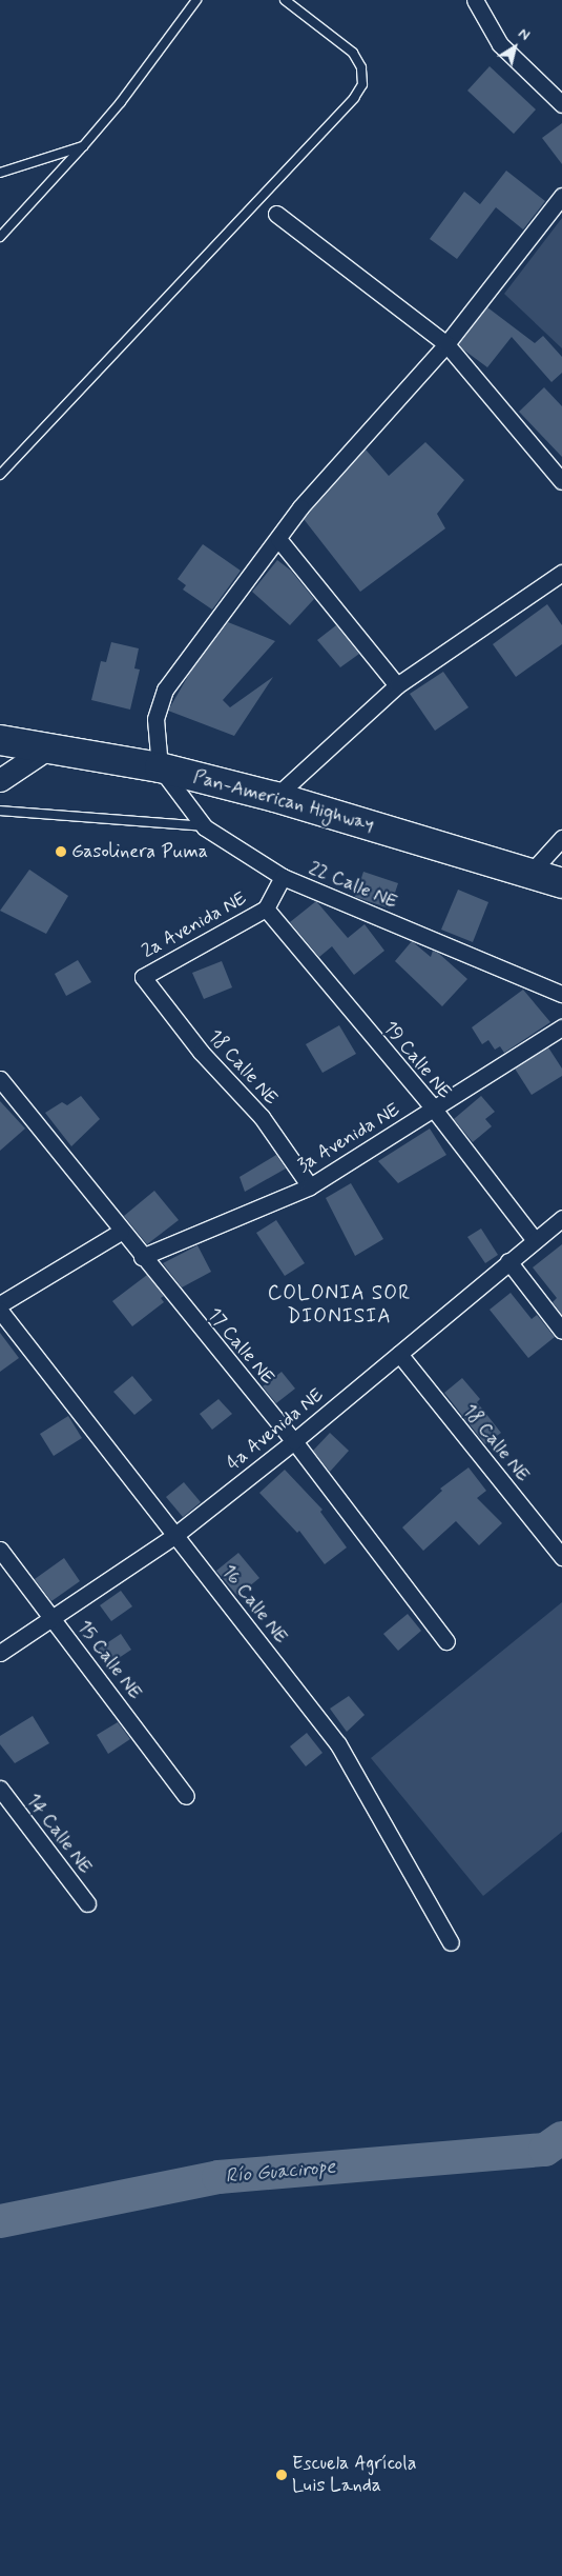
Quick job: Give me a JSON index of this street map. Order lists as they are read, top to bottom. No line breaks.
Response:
{"streets":{"highway":["Pan-American Highway"],"street":["22 Calle NE","2a Avenida NE","19 Calle NE","18 Calle NE","3a Avenida NE","17 Calle NE","4a Avenida NE","16 Calle NE","15 Calle NE","14 Calle NE"]},"crossings":[["Pan-American Highway","22 Calle NE"],["2a Avenida NE","19 Calle NE"],["2a Avenida NE","18 Calle NE"],["19 Calle NE","3a Avenida NE"],["19 Calle NE","4a Avenida NE"],["18 Calle NE","3a Avenida NE"],["18 Calle NE","4a Avenida NE"],["3a Avenida NE","17 Calle NE"],["17 Calle NE","4a Avenida NE"],["4a Avenida NE","16 Calle NE"],["4a Avenida NE","15 Calle NE"]],"districts":["COLONIA SOR DIONISIA"],"water":["Río Guacirope"],"places":["Gasolinera Puma","Escuela Agrícola Luis Landa"],"north":"top right"}
